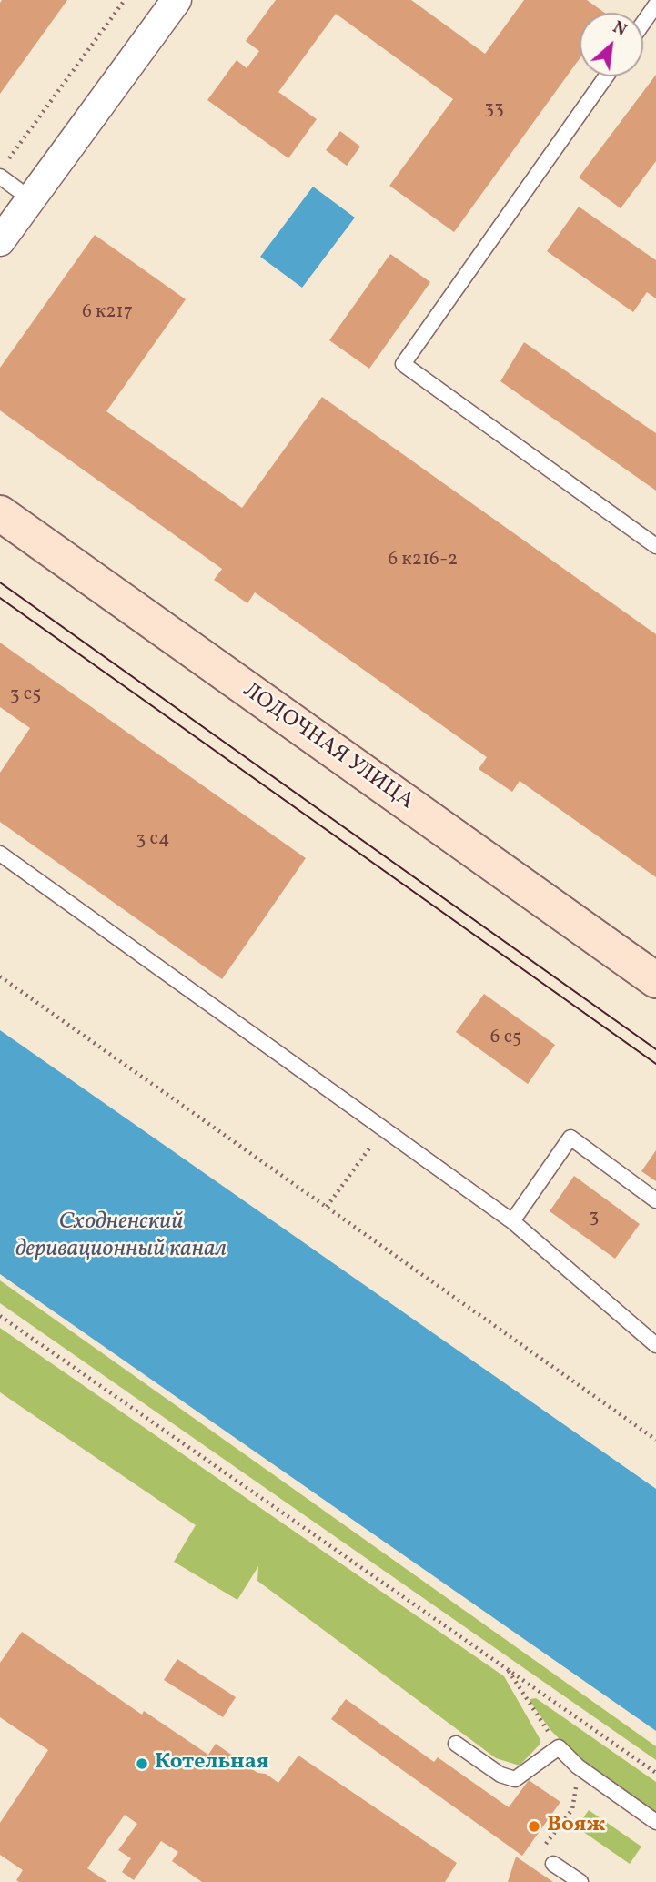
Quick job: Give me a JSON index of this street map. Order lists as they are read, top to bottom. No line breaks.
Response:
{"streets":{"street":["ЛОДОЧНАЯ УЛИЦА"]},"water":["Сходненский деривационный канал"],"places":["Котельная","Вояж"],"house_numbers":["33","6 к217","6 к216-2","3 с5","3 с4","6 с5","3"],"north":"top right"}
